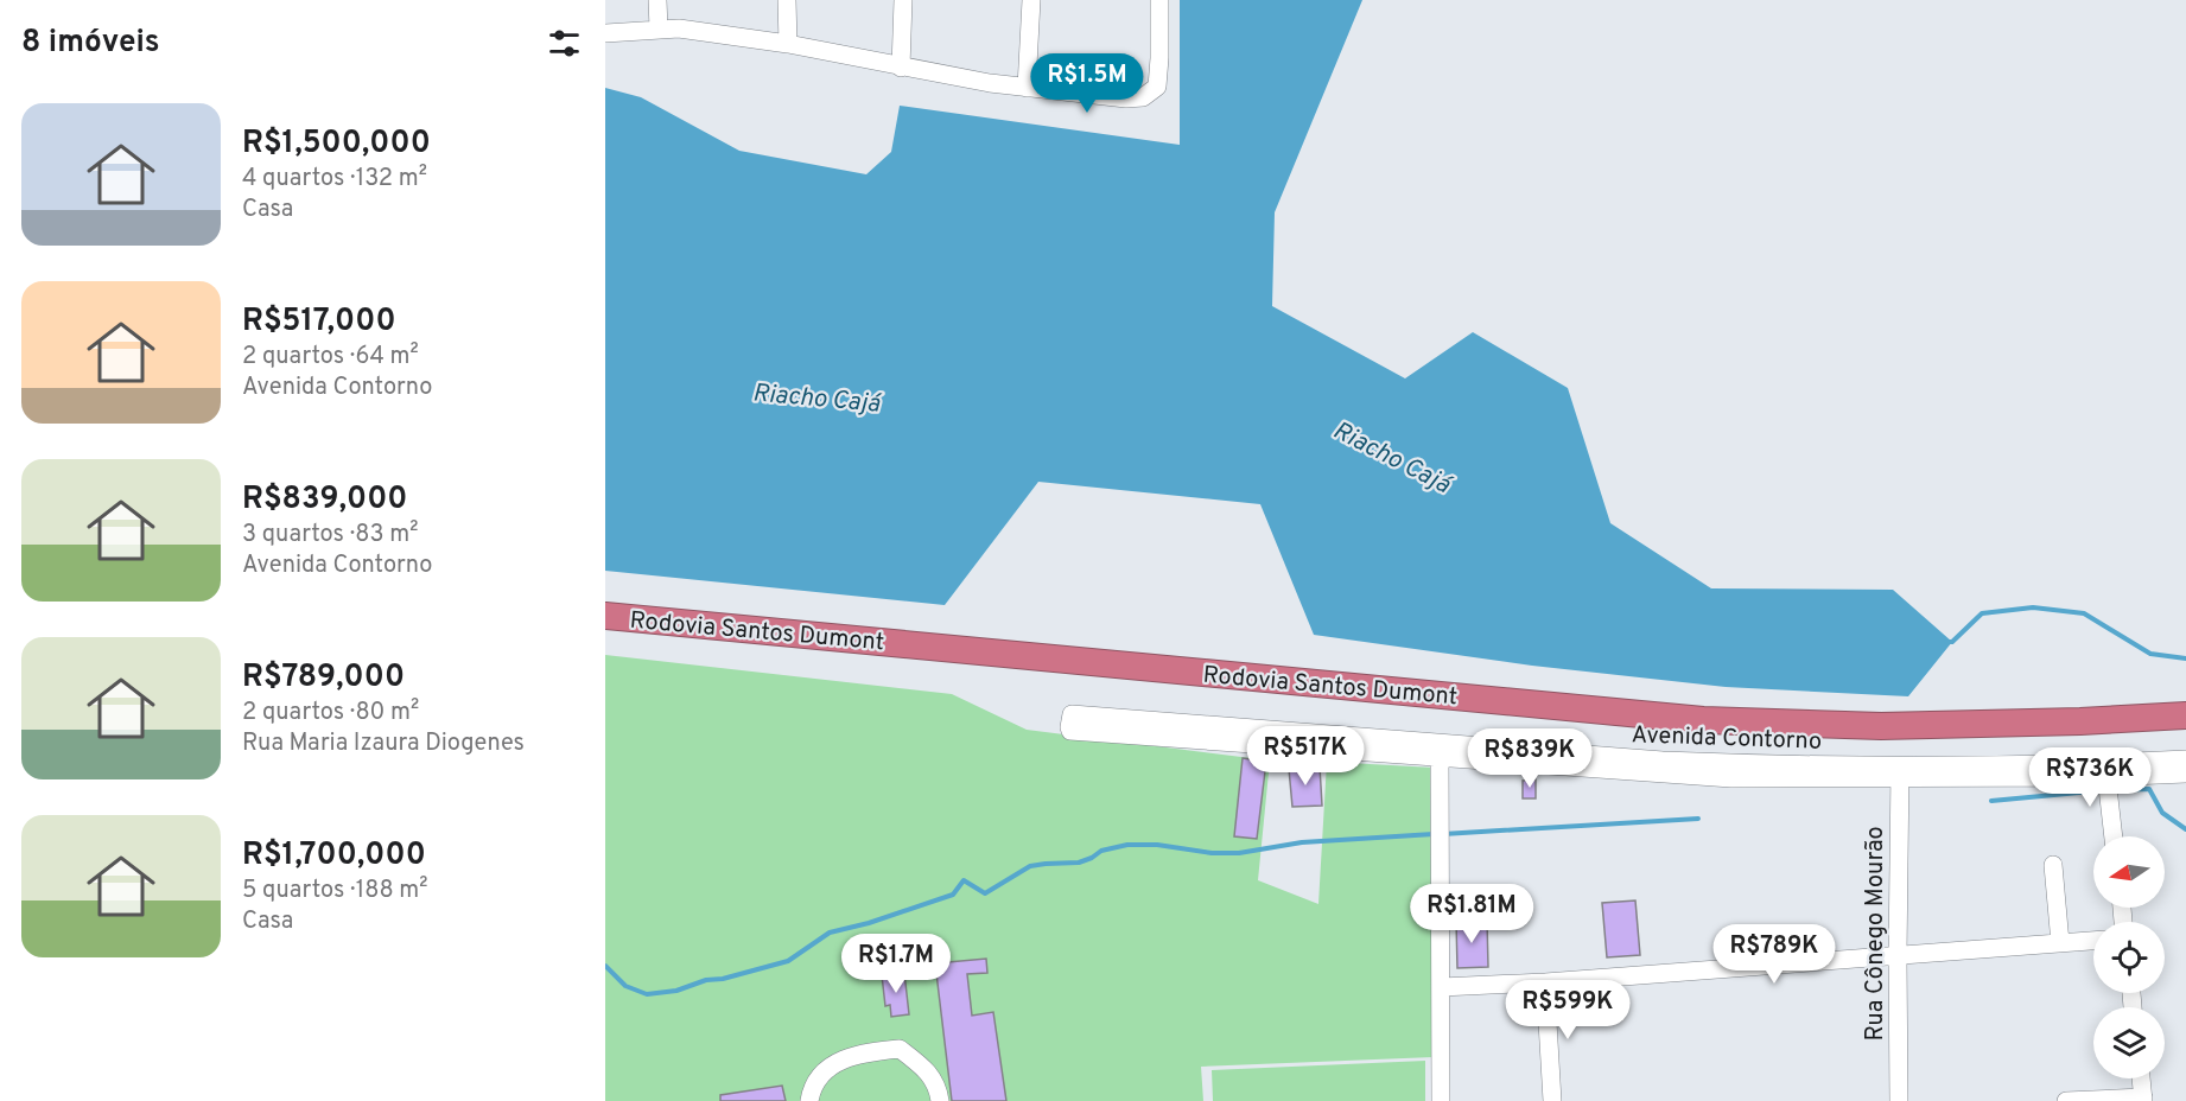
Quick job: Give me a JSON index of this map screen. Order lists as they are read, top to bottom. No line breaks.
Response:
{"streets":{"highway":["Rodovia Santos Dumont"],"street":["Avenida Contorno","Rua Cônego Mourão"]},"crossings":[["Avenida Contorno","Rua Cônego Mourão"]],"water":["Riacho Cajá"],"north":"left","page":{"heading":"8 imóveis","price":["R$1.5M","R$517K","R$839K","R$736K","R$1.81M","R$789K","R$1.7M","R$599K"],"list":[{"name":"R$1,500,000","note":"4 quartos · 132 m² · Casa"},{"name":"R$517,000","note":"2 quartos · 64 m² · Avenida Contorno"},{"name":"R$839,000","note":"3 quartos · 83 m² · Avenida Contorno"},{"name":"R$789,000","note":"2 quartos · 80 m² · Rua Maria Izaura Diogenes"},{"name":"R$1,700,000","note":"5 quartos · 188 m² · Casa"}]}}
